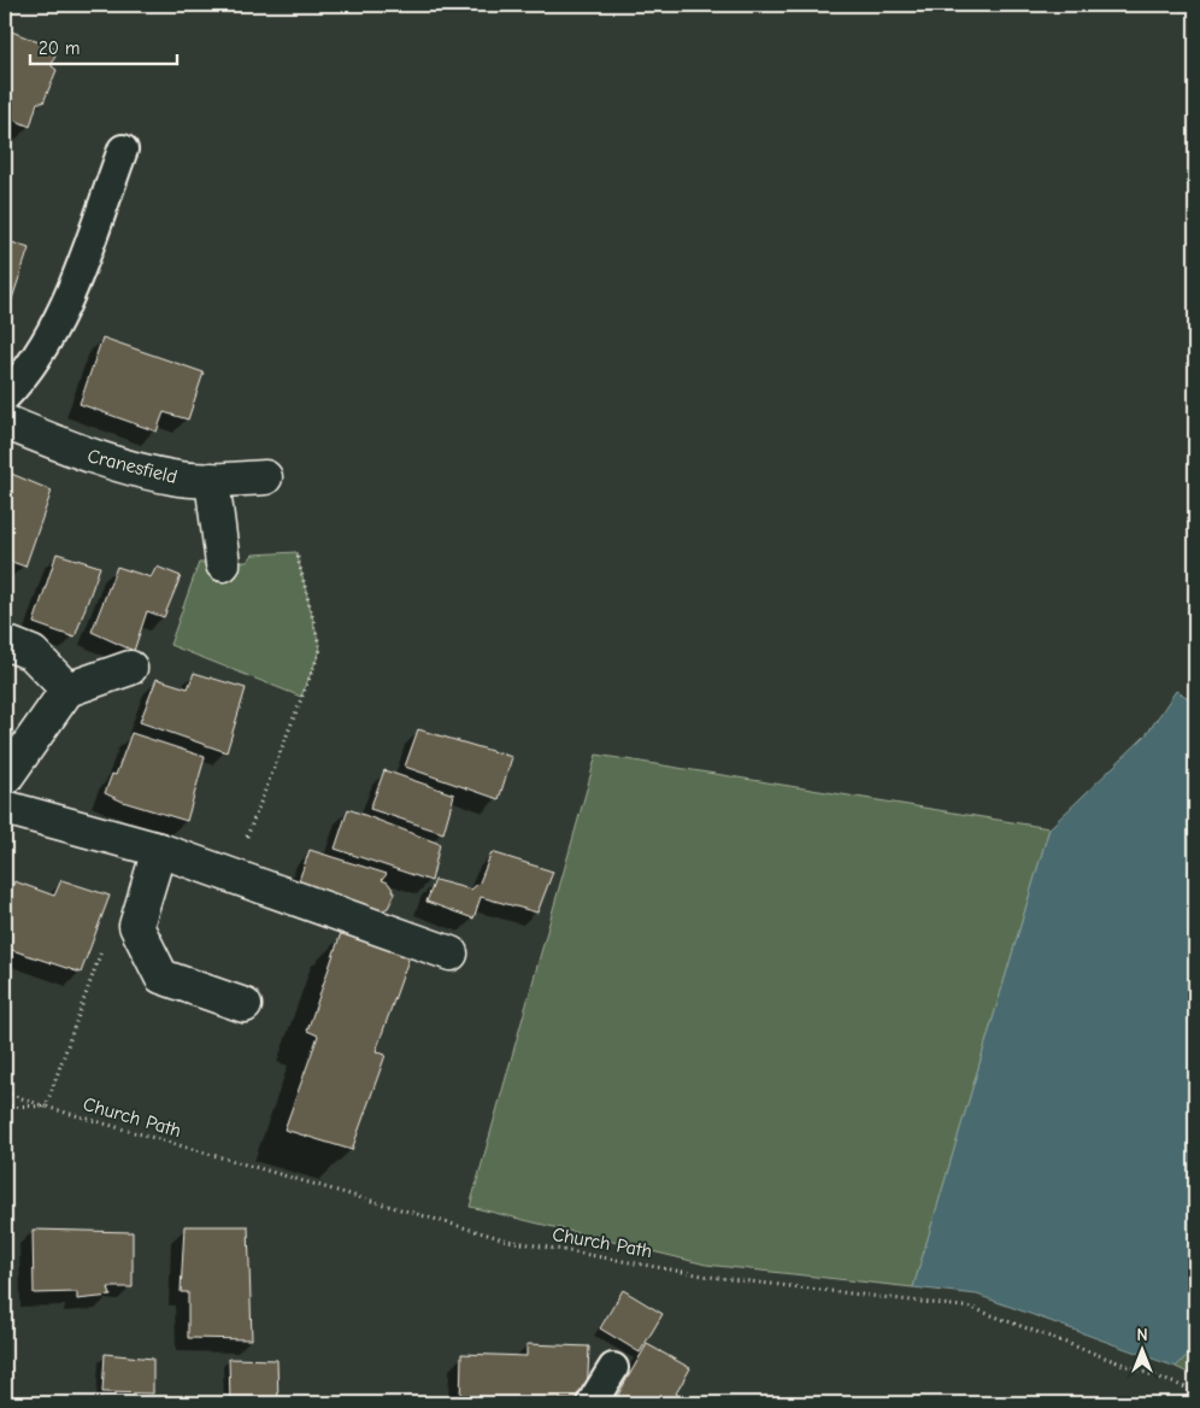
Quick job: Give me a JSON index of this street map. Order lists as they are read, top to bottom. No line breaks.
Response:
{"streets":{"street":["Cranesfield"],"path":["Church Path"]},"scale_bar":"20 m","north":"top"}
